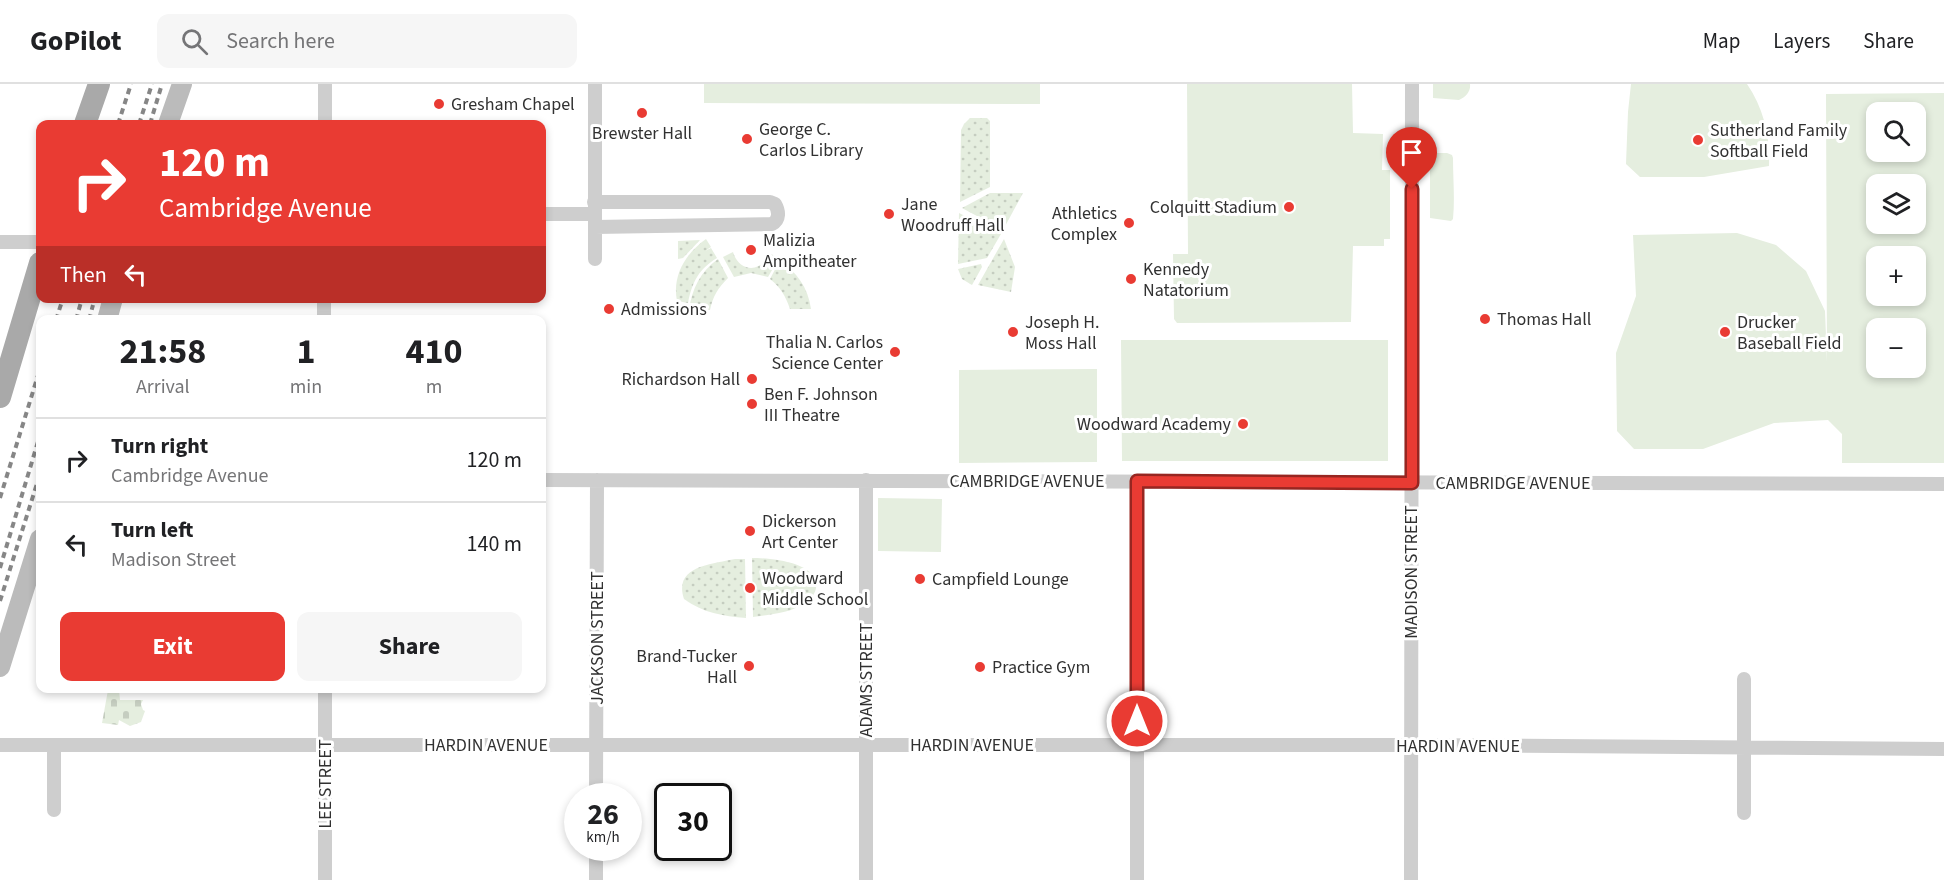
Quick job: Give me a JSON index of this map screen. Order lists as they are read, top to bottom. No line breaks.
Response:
{"streets":{"street":["CAMBRIDGE AVENUE","MADISON STREET","JACKSON STREET","ADAMS STREET","HARDIN AVENUE","LEE STREET"]},"crossings":[["CAMBRIDGE AVENUE","MADISON STREET"],["CAMBRIDGE AVENUE","JACKSON STREET"],["CAMBRIDGE AVENUE","ADAMS STREET"],["MADISON STREET","HARDIN AVENUE"],["JACKSON STREET","HARDIN AVENUE"],["ADAMS STREET","HARDIN AVENUE"],["HARDIN AVENUE","LEE STREET"]],"places":["Gresham Chapel","Brewster Hall","George C. Carlos Library","Sutherland Family Softball Field","Colquitt Stadium","Jane Woodruff Hall","Athletics Complex","Malizia Ampitheater","Kennedy Natatorium","Admissions","Thomas Hall","Joseph H. Moss Hall","Drucker Baseball Field","Thalia N. Carlos Science Center","Richardson Hall","Ben F. Johnson III Theatre","Woodward Academy","Dickerson Art Center","Campfield Lounge","Woodward Middle School","Brand-Tucker Hall","Practice Gym"],"page":{"header":"GoPilot","search":"Search here","nav":["Map","Layers","Share"],"map_buttons":["+","−"],"turn":["120 m","Cambridge Avenue"],"then":"Then","eta":["21:58","Arrival","1","min","410","m"],"list":[{"name":"Turn right","note":"Cambridge Avenue","value":"120 m"},{"name":"Turn left","note":"Madison Street","value":"140 m"}],"buttons":["Exit","Share"],"speed":"26 km/h","limit":"30"}}
